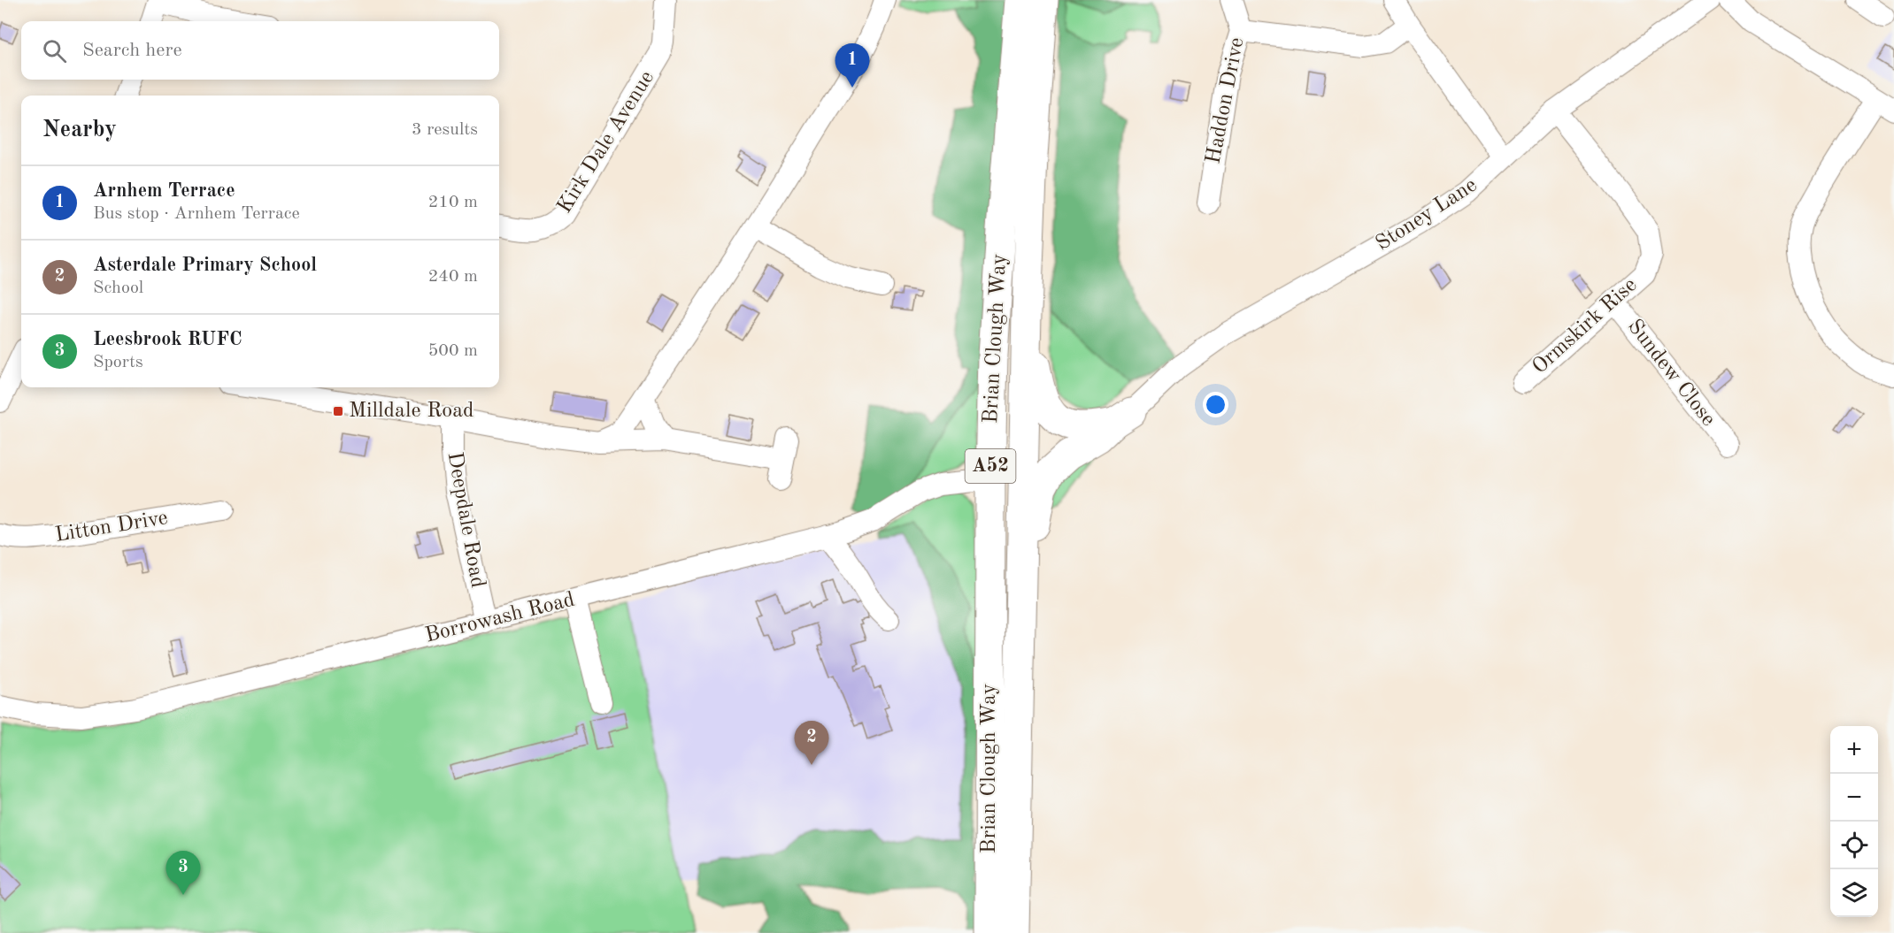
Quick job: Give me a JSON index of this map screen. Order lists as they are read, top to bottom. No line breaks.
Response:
{"streets":{"highway":["Brian Clough Way","A52"],"street":["Haddon Drive","Kirk Dale Avenue","Stoney Lane","Ormskirk Rise","Sundew Close","Deepdale Road","Litton Drive","Borrowash Road"]},"crossings":[["Stoney Lane","Ormskirk Rise"],["Ormskirk Rise","Sundew Close"],["Brian Clough Way","Borrowash Road"],["Deepdale Road","Borrowash Road"]],"places":{"transit":["Milldale Road"]},"page":{"search":"Search here","pins":["1","2","3"],"heading":["Nearby","3 results"],"list":[{"mark":"1","name":"Arnhem Terrace","note":"Bus stop · Arnhem Terrace","value":"210 m"},{"mark":"2","name":"Asterdale Primary School","note":"School","value":"240 m"},{"mark":"3","name":"Leesbrook RUFC","note":"Sports","value":"500 m"}],"map_buttons":["+","−"]}}
